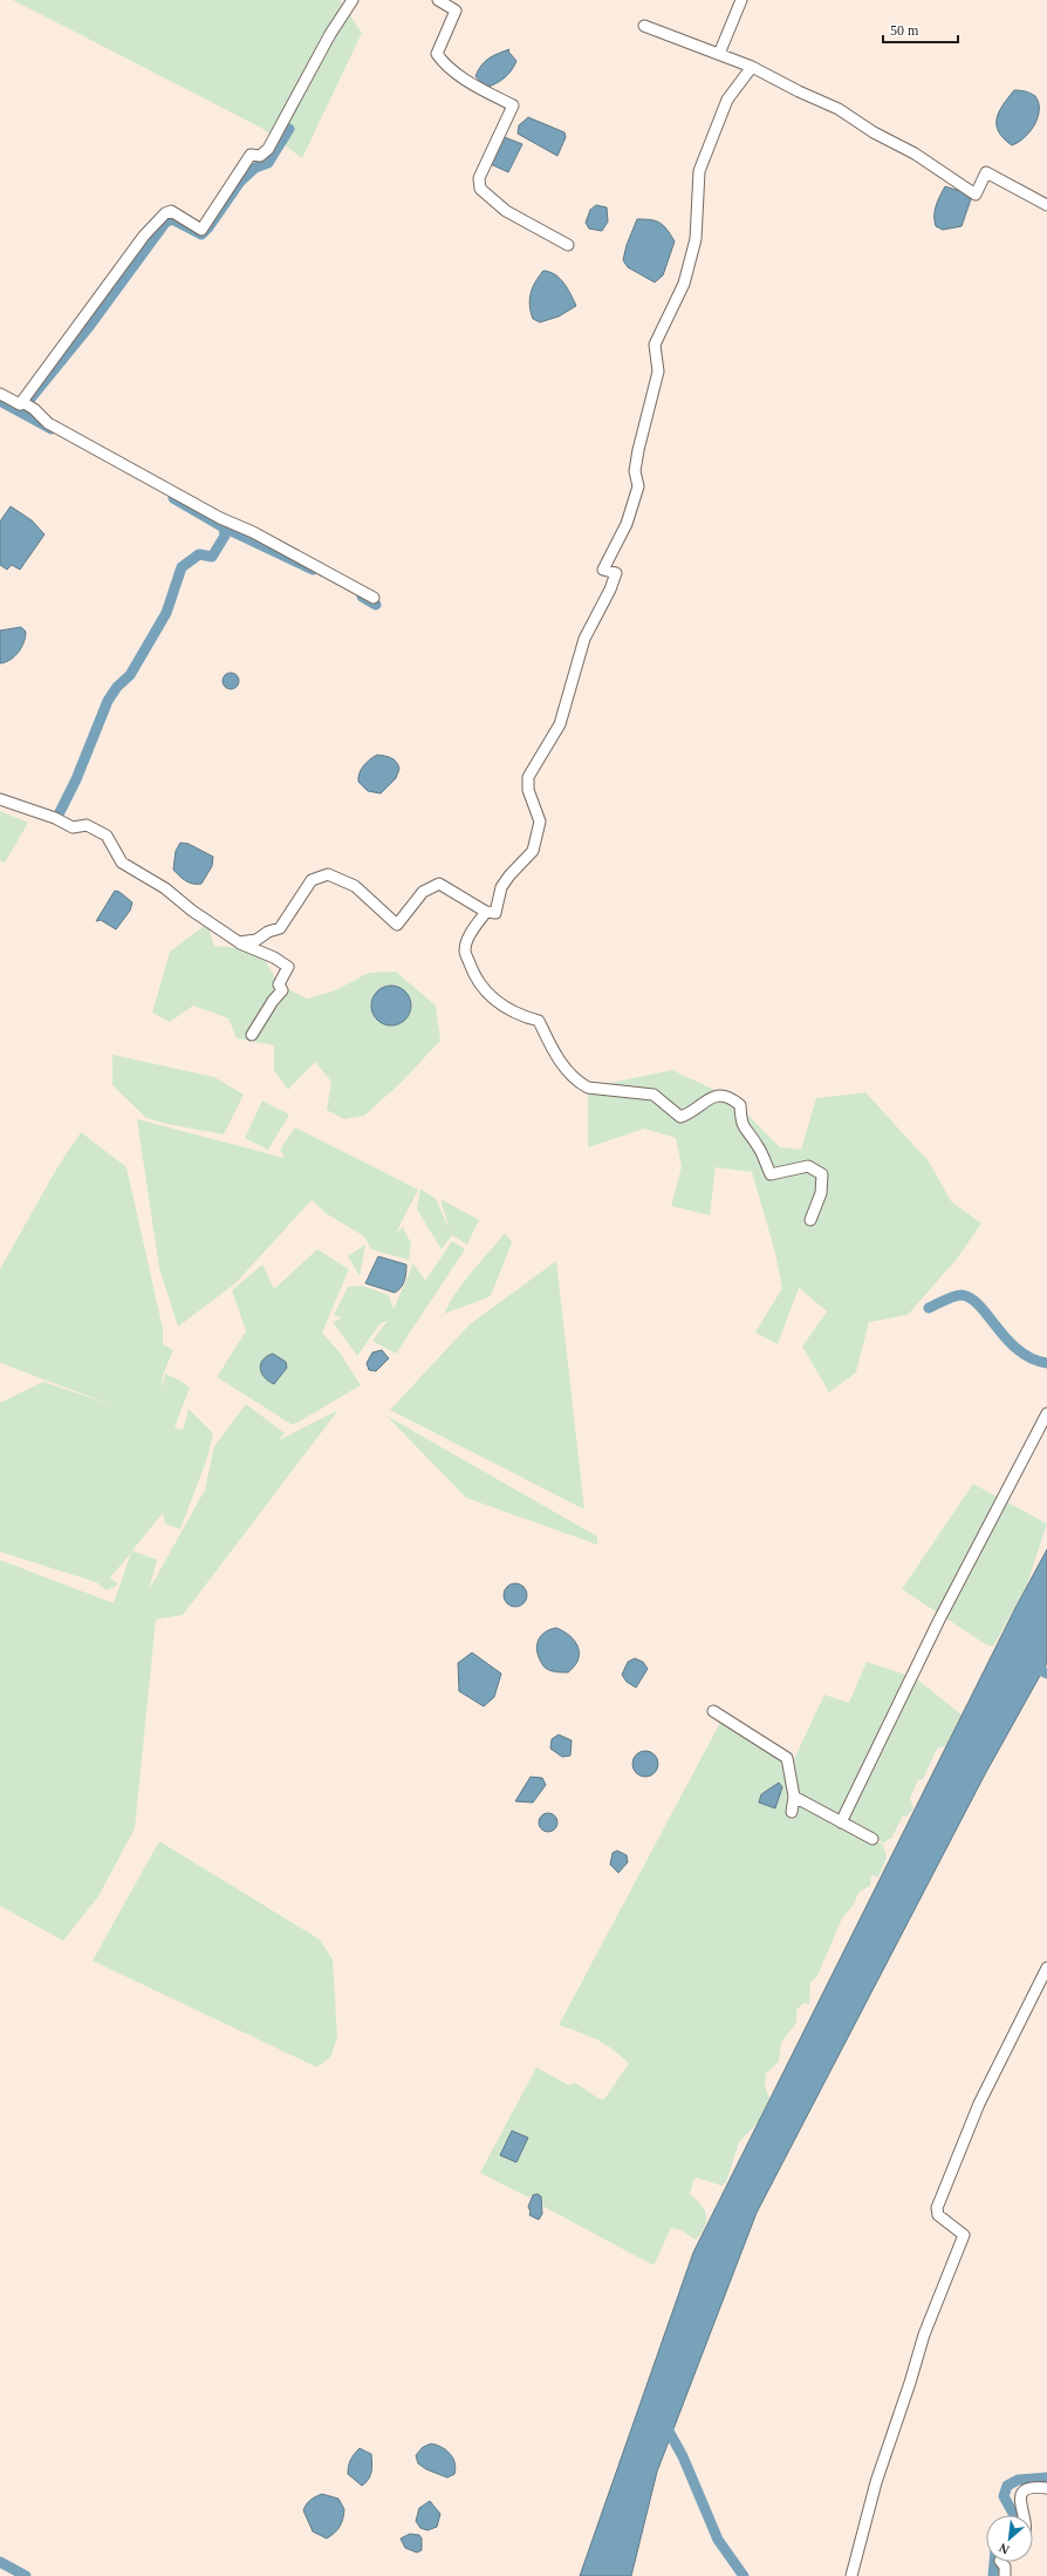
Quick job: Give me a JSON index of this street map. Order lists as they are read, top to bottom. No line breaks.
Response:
{"scale_bar":"50 m","north":"bottom left"}
